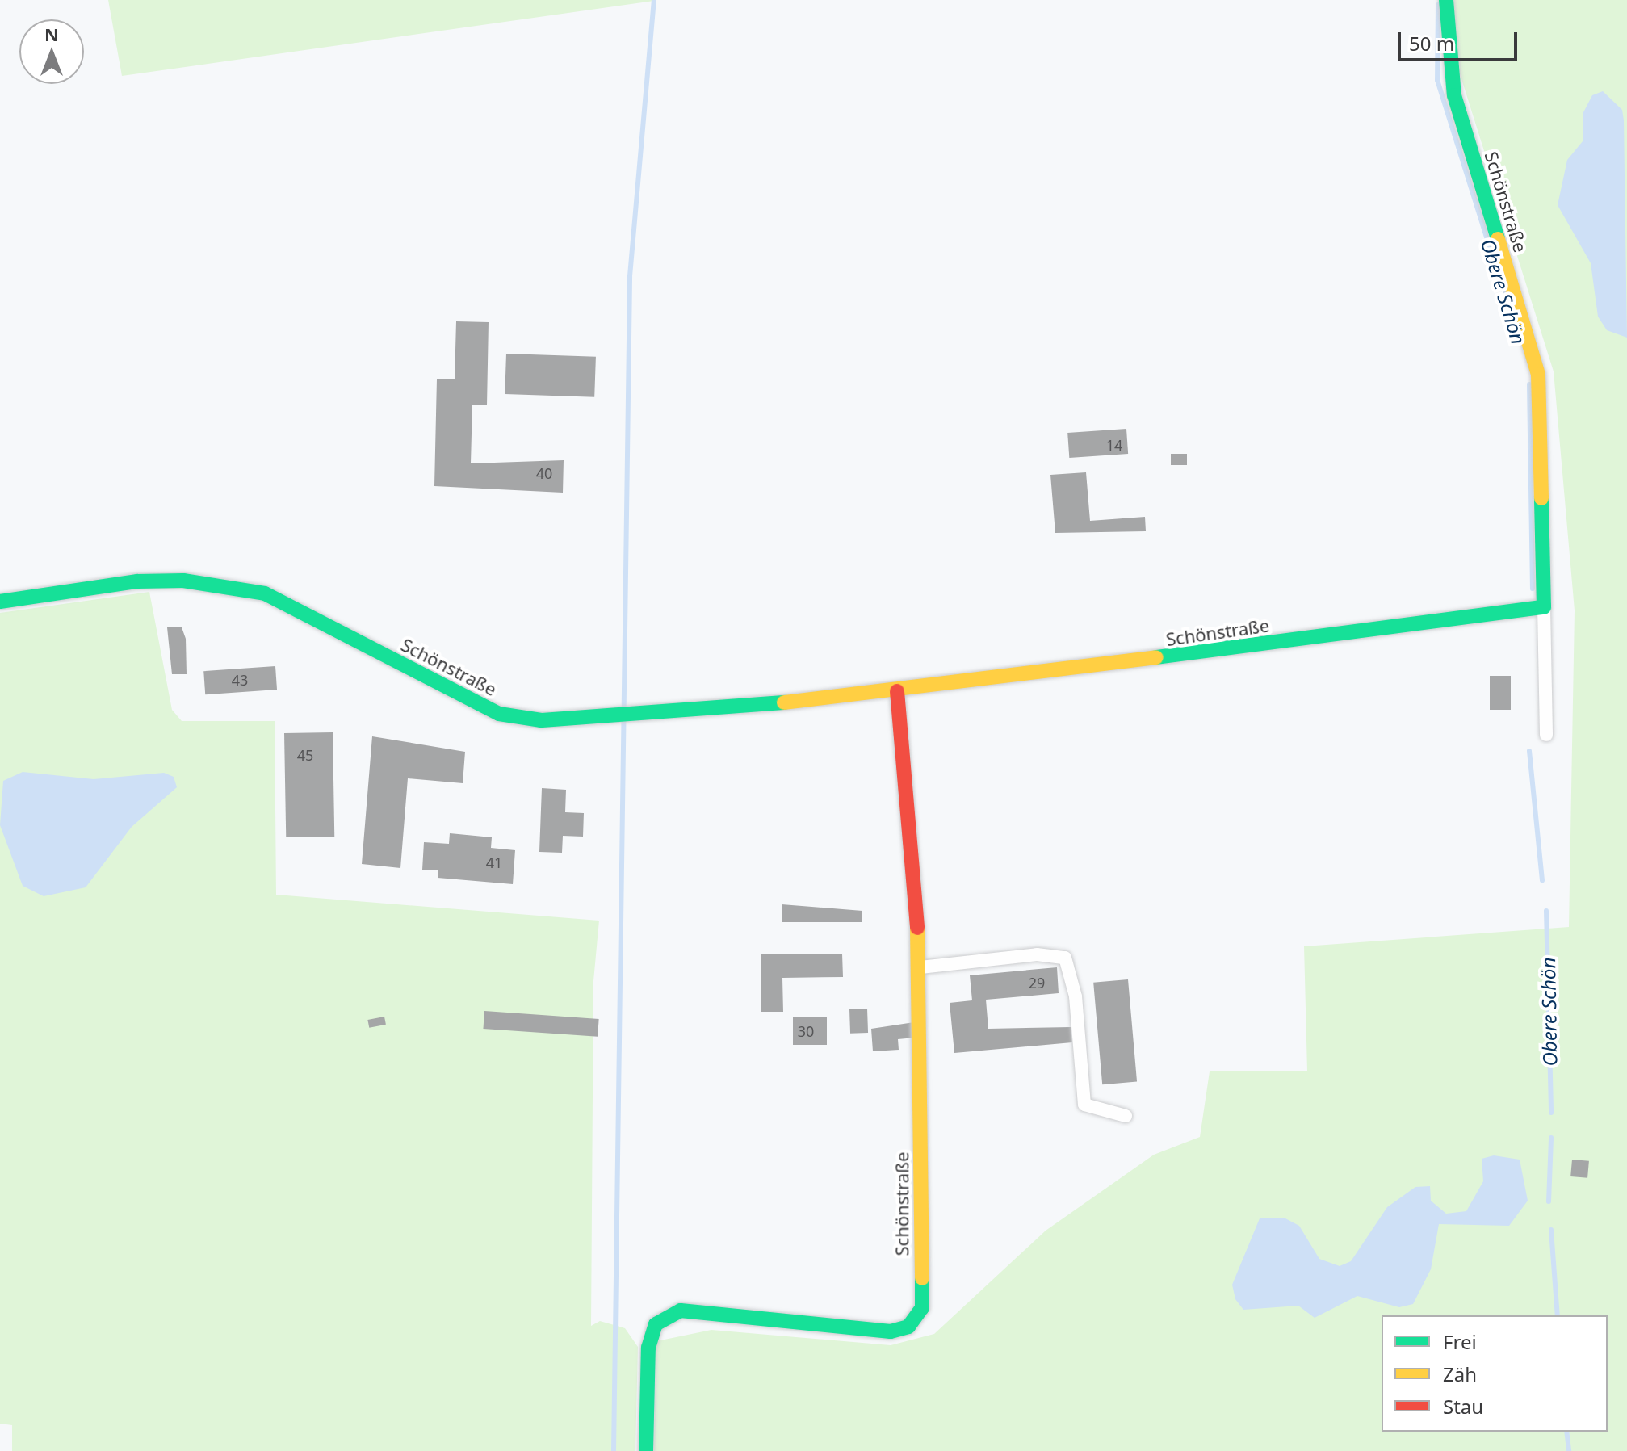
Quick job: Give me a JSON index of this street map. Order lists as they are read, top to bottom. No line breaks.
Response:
{"streets":{"street":["Schönstraße"]},"water":["Obere Schön"],"house_numbers":["14","40","43","45","41","29","30"],"legend":["Frei","Zäh","Stau"],"scale_bar":"50 m","north":"top"}
